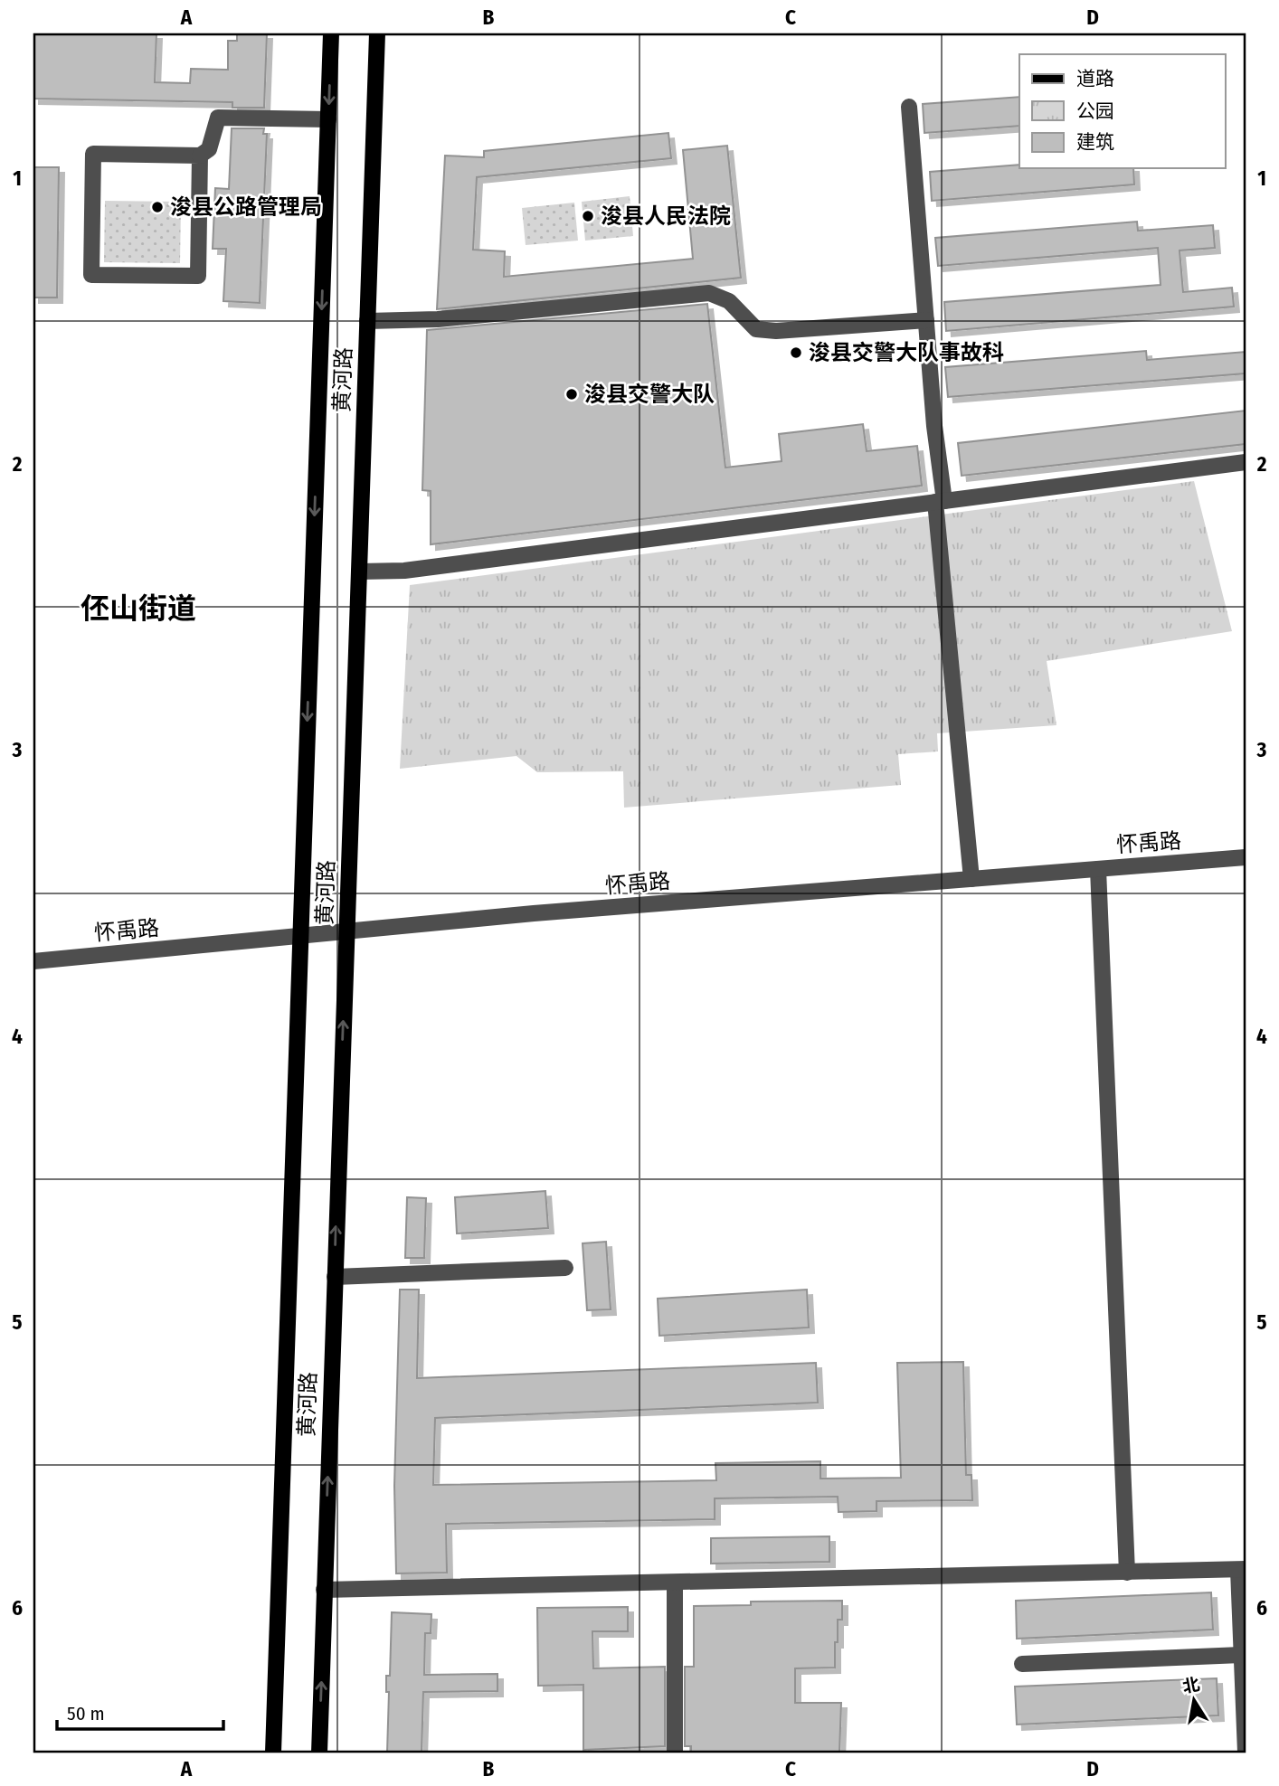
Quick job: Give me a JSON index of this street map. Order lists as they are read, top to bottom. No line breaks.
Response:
{"streets":{"main road":["黄河路"],"street":["怀禹路"]},"crossings":[["黄河路","怀禹路"]],"districts":["伾山街道"],"places":["浚县公路管理局","浚县人民法院","浚县交警大队事故科","浚县交警大队"],"legend":["道路","公园","建筑"],"scale_bar":"50 m","north":"top","grid":{"columns":["A","B","C","D"],"rows":["1","2","3","4","5","6"]}}
